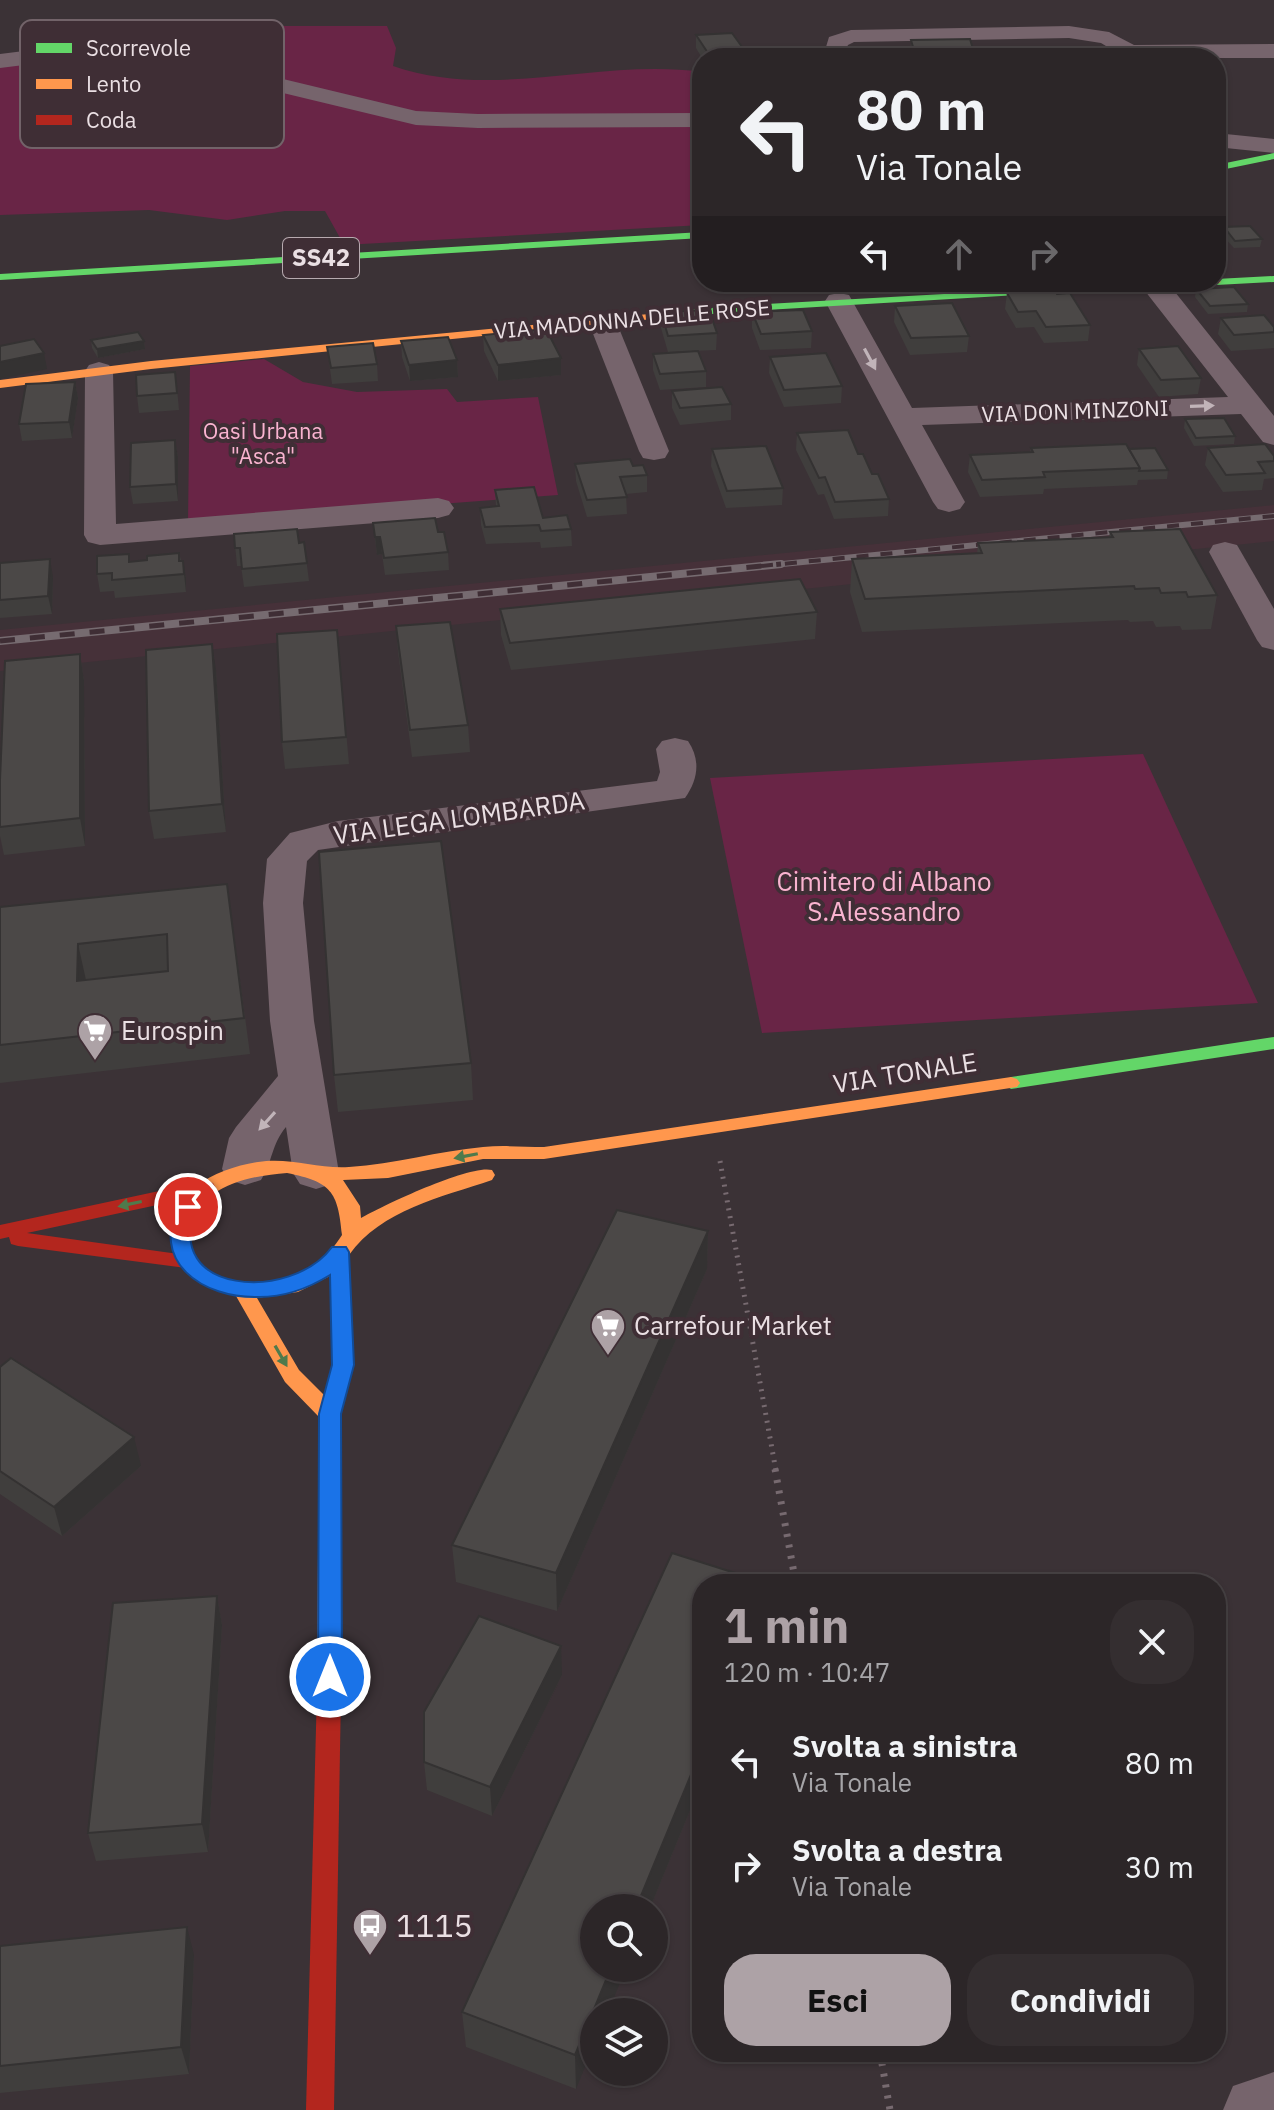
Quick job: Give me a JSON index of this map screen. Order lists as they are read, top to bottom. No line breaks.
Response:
{"streets":{"main road":["SS42","VIA MADONNA DELLE ROSE","VIA TONALE"],"street":["VIA DON MINZONI","VIA LEGA LOMBARDA"]},"crossings":[["VIA LEGA LOMBARDA","VIA TONALE"]],"parks":["Oasi Urbana \"Asca\"","Cimitero di Albano S.Alessandro"],"places":{"supermarket":["Eurospin","Carrefour Market"],"bus stop":["1115"]},"legend":["Scorrevole","Lento","Coda"],"page":{"turn":["80 m","Via Tonale"],"heading":["1 min","120 m · 10:47"],"list":[{"name":"Svolta a sinistra","note":"Via Tonale","value":"80 m"},{"name":"Svolta a destra","note":"Via Tonale","value":"30 m"}],"buttons":["Esci","Condividi"]}}
